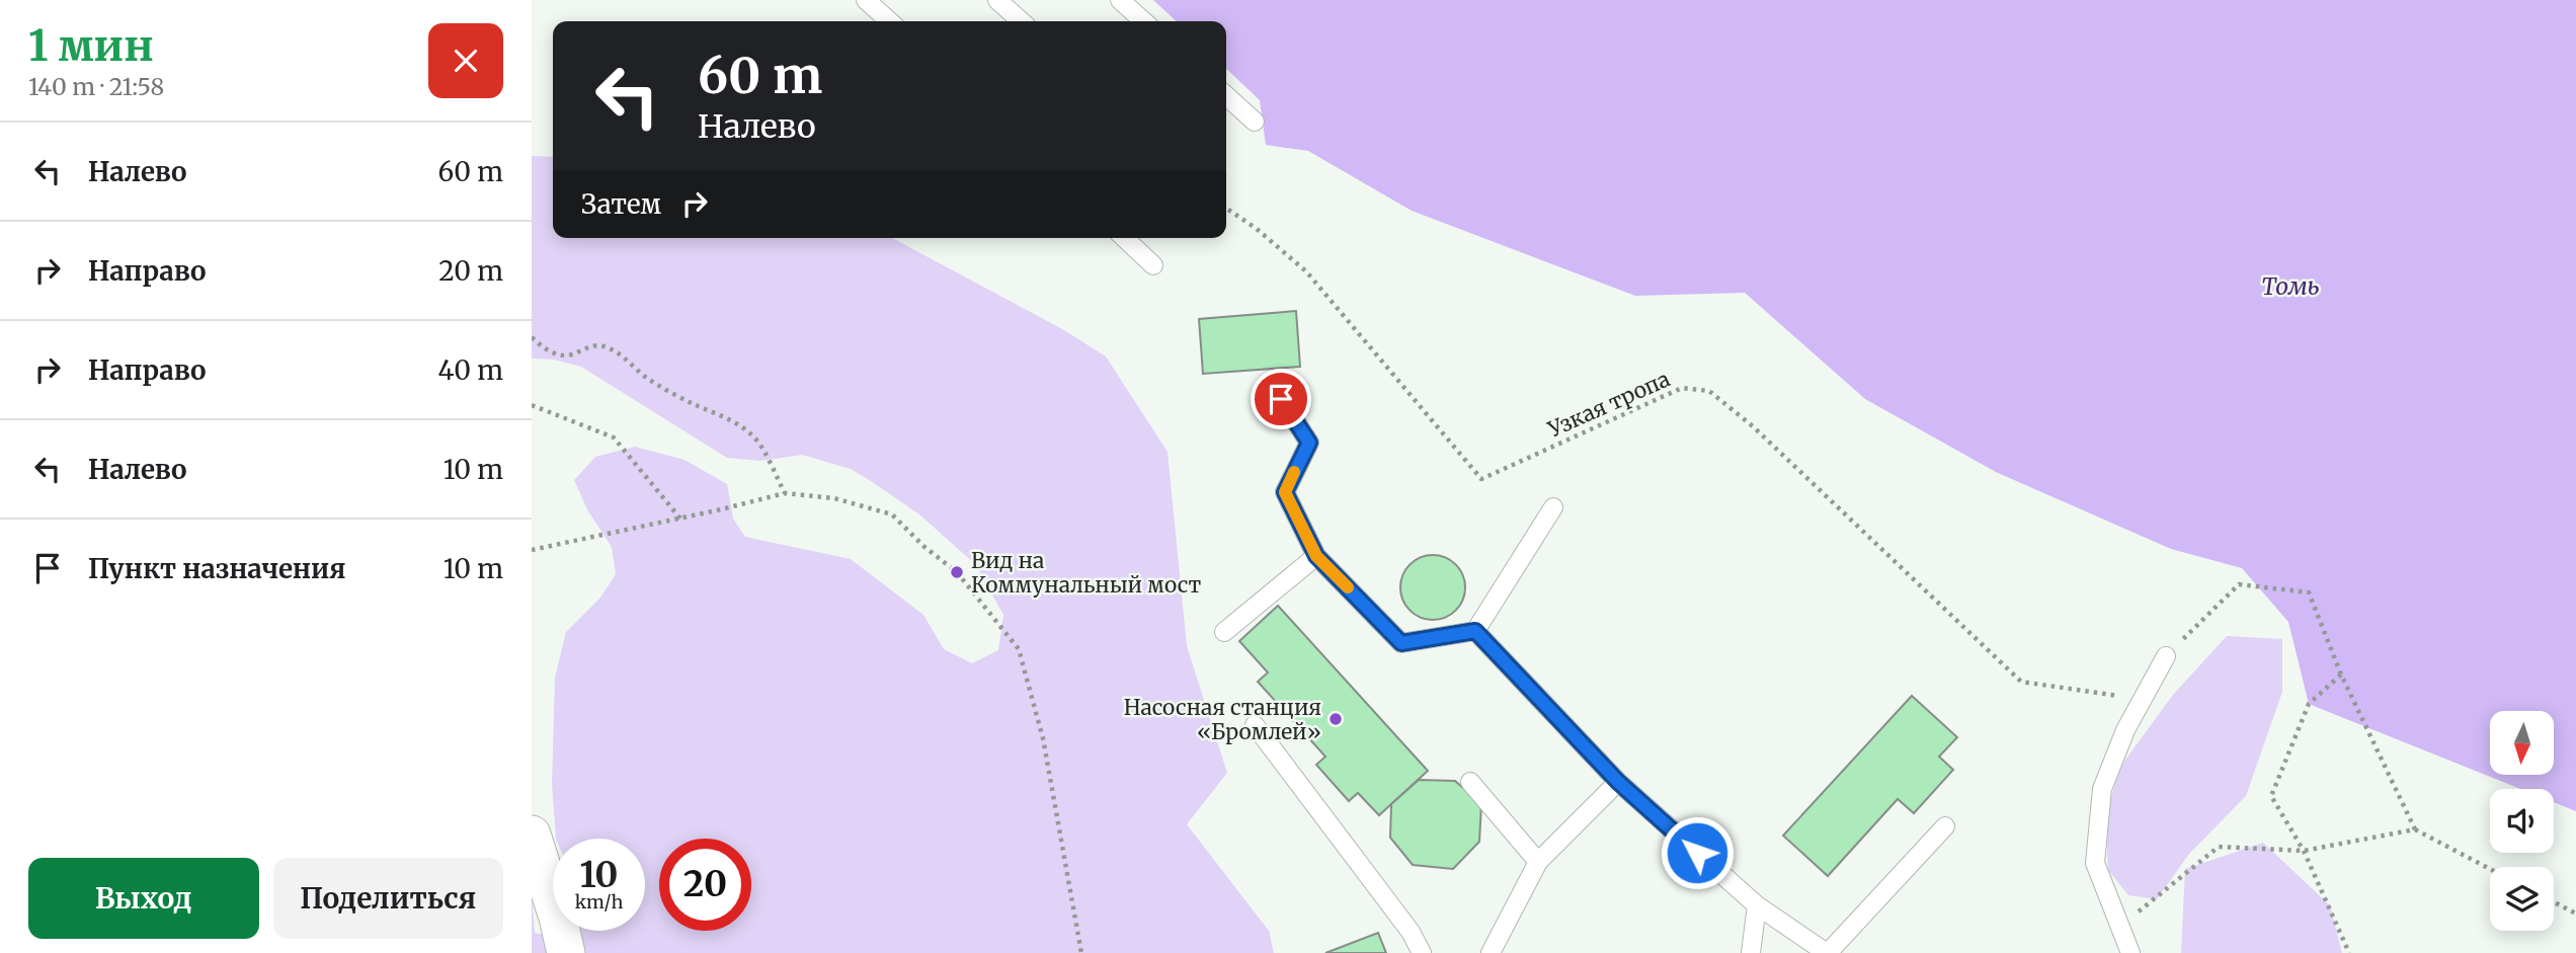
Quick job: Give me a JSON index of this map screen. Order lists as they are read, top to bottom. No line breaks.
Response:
{"streets":{"path":["Узкая тропа"]},"water":["Томь"],"places":["Вид на Коммунальный мост","Насосная станция «Бромлей»"],"north":"bottom","page":{"heading":["1 мин","140 m · 21:58"],"turn":["60 m","Налево"],"list":[{"name":"Налево","value":"60 m"},{"name":"Направо","value":"20 m"},{"name":"Направо","value":"40 m"},{"name":"Налево","value":"10 m"},{"name":"Пункт назначения","value":"10 m"}],"then":"Затем","speed":"10 km/h","limit":"20","buttons":["Выход","Поделиться"]}}
